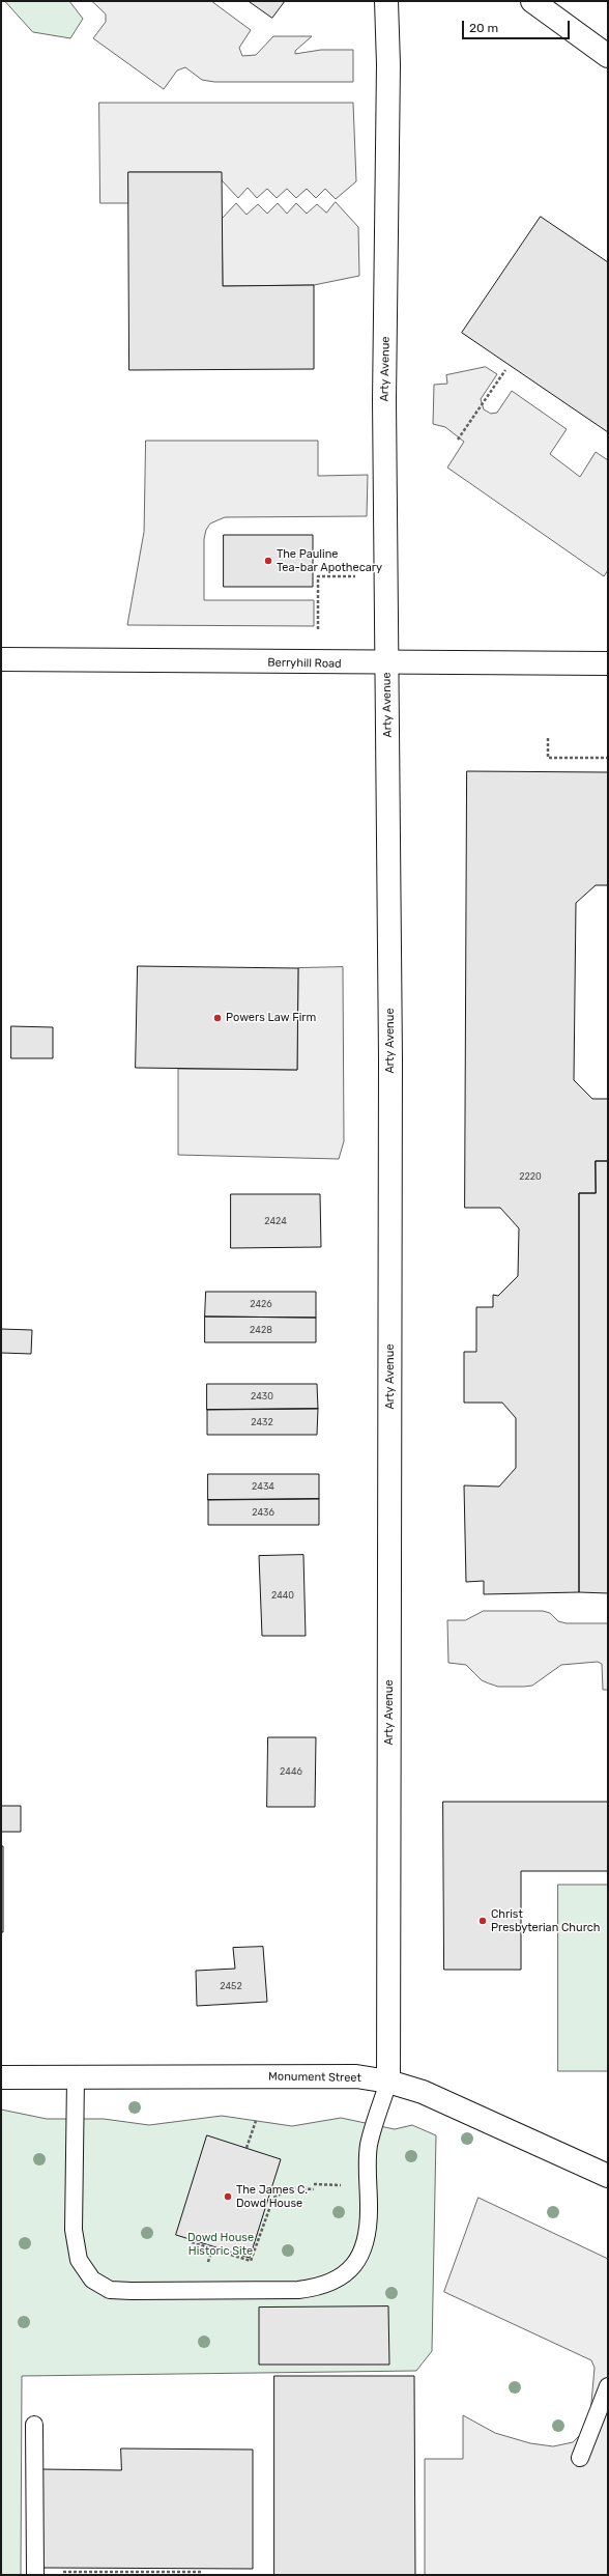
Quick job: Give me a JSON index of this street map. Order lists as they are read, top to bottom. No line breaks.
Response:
{"streets":{"street":["Arty Avenue","Berryhill Road","Monument Street"]},"crossings":[["Arty Avenue","Berryhill Road"],["Arty Avenue","Monument Street"]],"parks":["Dowd House Historic Site"],"places":["The Pauline Tea-bar Apothecary","Powers Law Firm","Christ Presbyterian Church","The James C. Dowd House"],"house_numbers":["2220","2424","2426","2428","2430","2432","2434","2436","2440","2446","2452"],"scale_bar":"20 m"}
